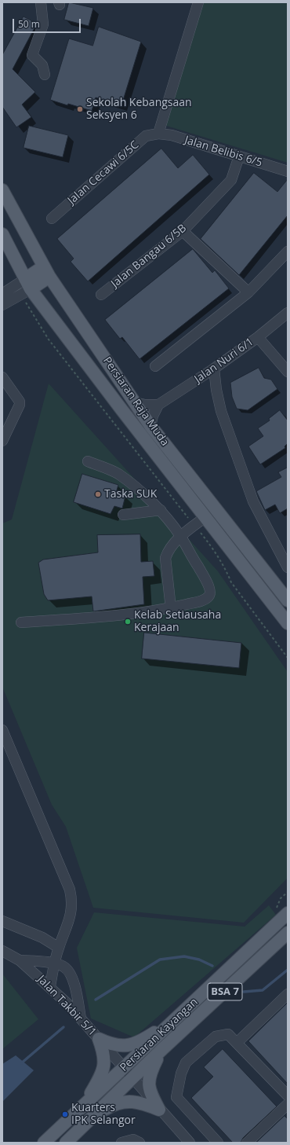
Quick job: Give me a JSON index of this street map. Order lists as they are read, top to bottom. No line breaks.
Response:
{"streets":{"main road":["Persiaran Raja Muda","BSA 7","Persiaran Kayangan"],"street":["Jalan Belibis 6/5","Jalan Cecawi 6/5C","Jalan Bangau 6/5B","Jalan Nuri 6/1","Jalan Takbir 5/1"]},"crossings":[["Jalan Belibis 6/5","Jalan Cecawi 6/5C"],["Jalan Belibis 6/5","Jalan Bangau 6/5B"],["Jalan Takbir 5/1","Persiaran Kayangan"]],"places":["Sekolah Kebangsaan Seksyen 6","Taska SUK","Kelab Setiausaha Kerajaan","Kuarters IPK Selangor"],"scale_bar":"50 m"}
